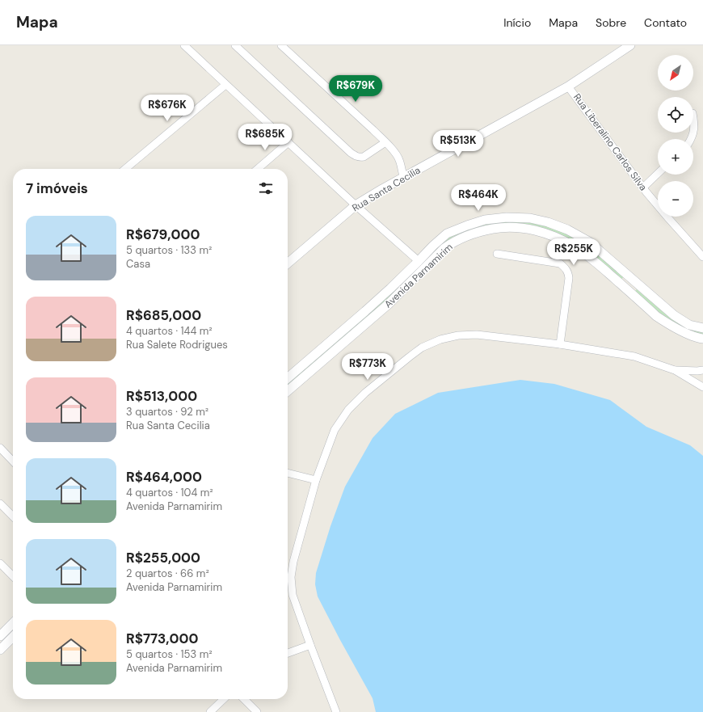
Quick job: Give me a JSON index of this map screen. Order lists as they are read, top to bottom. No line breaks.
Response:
{"streets":{"street":["Rua Liberalino Carlos Silva","Rua Santa Cecilia","Avenida Parnamirim"]},"crossings":[["Rua Liberalino Carlos Silva","Rua Santa Cecilia"]],"north":"bottom left","page":{"header":"Mapa","nav":["Início","Mapa","Sobre","Contato"],"map_buttons":["+","−"],"price":["R$679K","R$676K","R$685K","R$513K","R$464K","R$255K","R$773K"],"heading":"7 imóveis","list":[{"name":"R$679,000","note":"5 quartos · 133 m² · Casa"},{"name":"R$685,000","note":"4 quartos · 144 m² · Rua Salete Rodrigues"},{"name":"R$513,000","note":"3 quartos · 92 m² · Rua Santa Cecilia"},{"name":"R$464,000","note":"4 quartos · 104 m² · Avenida Parnamirim"},{"name":"R$255,000","note":"2 quartos · 66 m² · Avenida Parnamirim"},{"name":"R$773,000","note":"5 quartos · 153 m² · Avenida Parnamirim"}]}}
